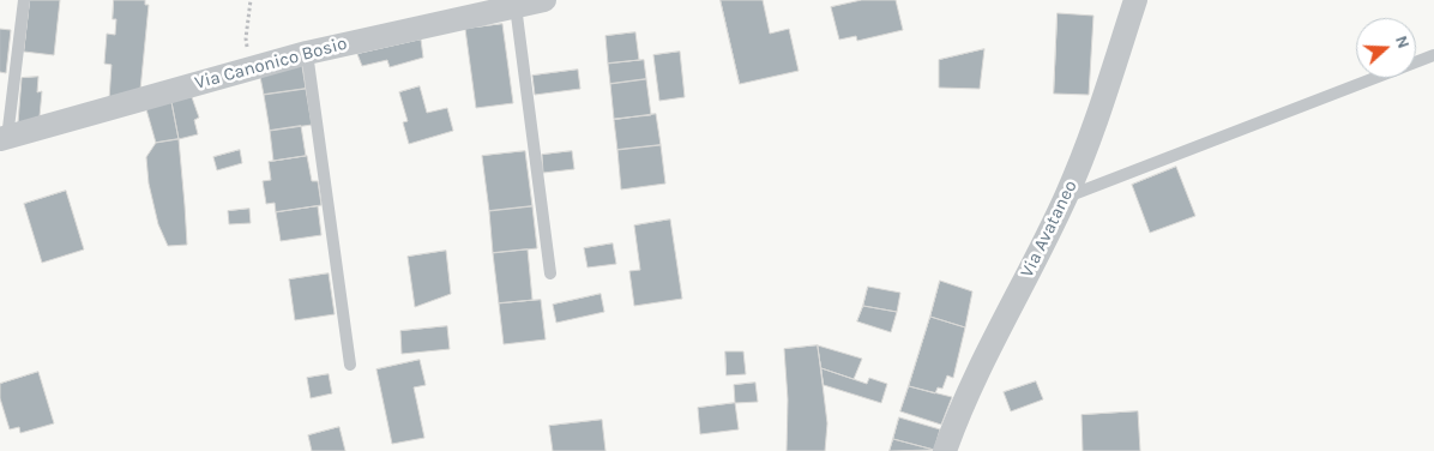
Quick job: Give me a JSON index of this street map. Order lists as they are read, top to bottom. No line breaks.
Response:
{"streets":{"street":["Via Canonico Bosio","Via Avataneo"]},"north":"right"}
